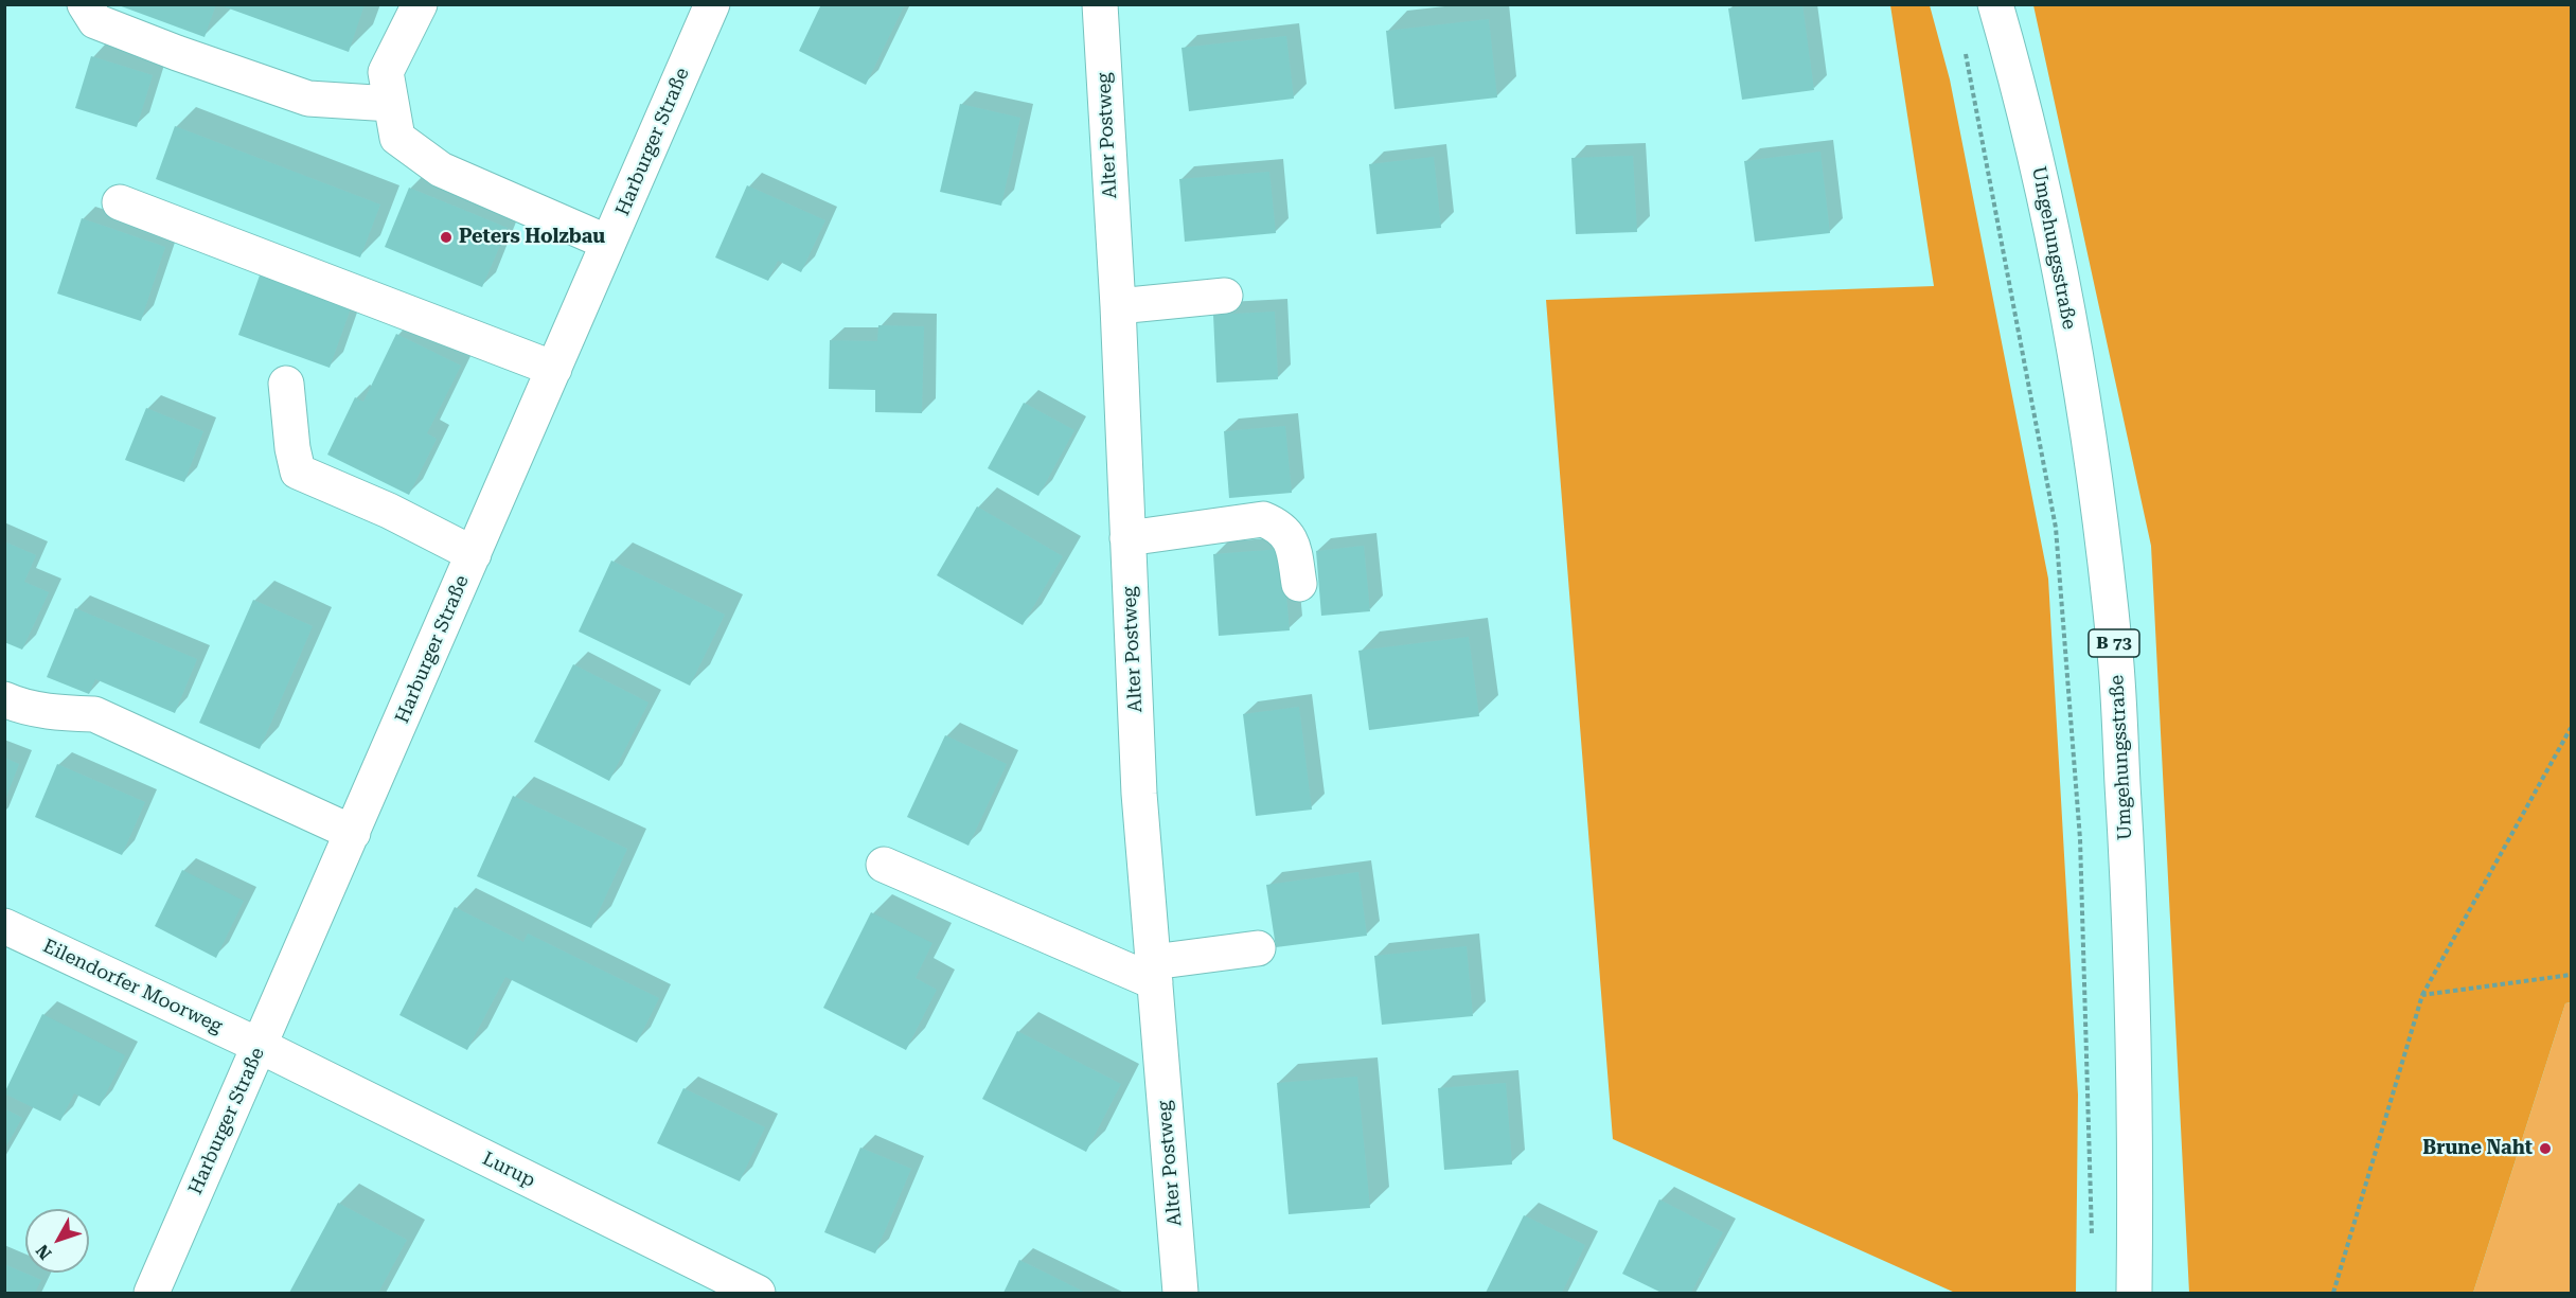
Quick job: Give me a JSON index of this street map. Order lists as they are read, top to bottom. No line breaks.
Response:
{"streets":{"street":["Alter Postweg","Harburger Straße","Umgehungsstraße","B 73","Eilendorfer Moorweg","Lurup"]},"crossings":[["Harburger Straße","Eilendorfer Moorweg"],["Harburger Straße","Lurup"],["Eilendorfer Moorweg","Lurup"]],"places":["Peters Holzbau","Brune Naht"],"north":"bottom left"}
